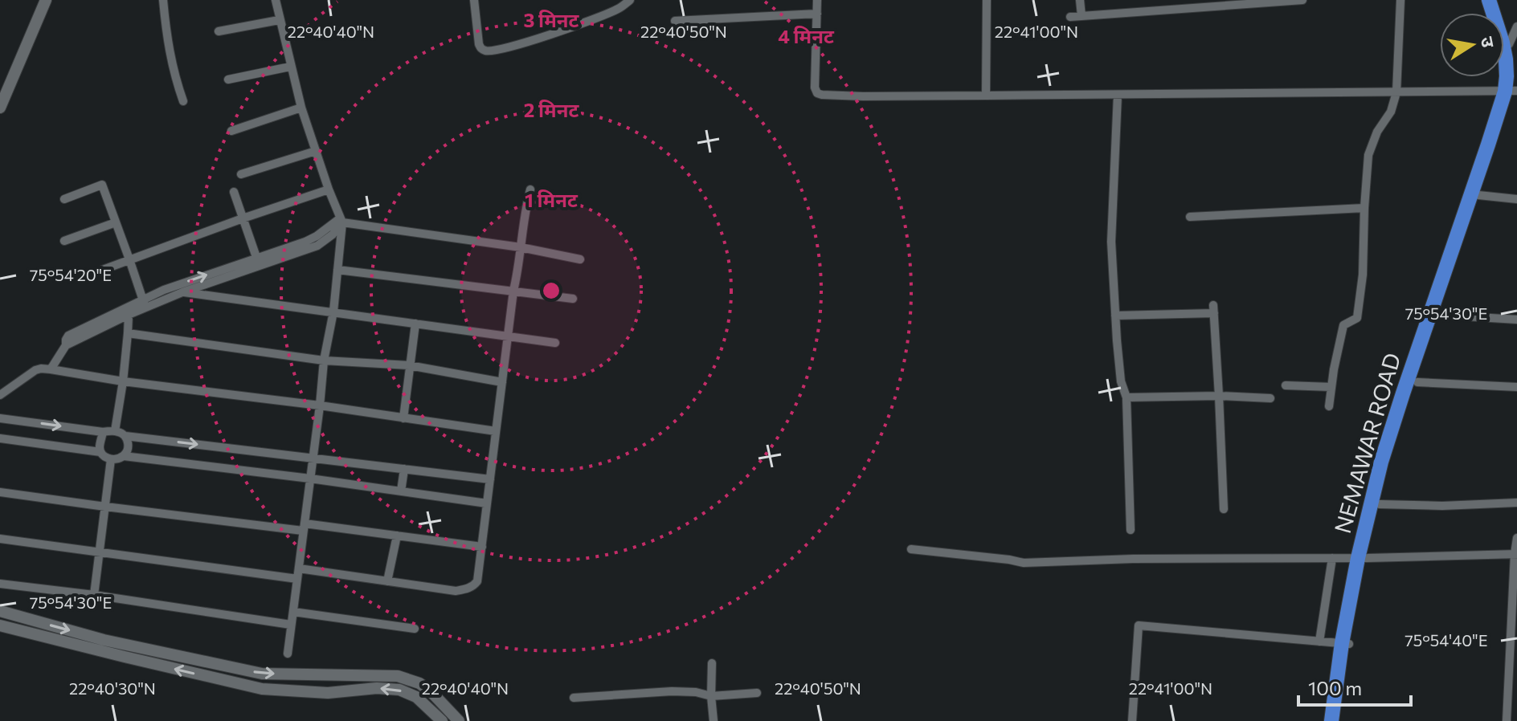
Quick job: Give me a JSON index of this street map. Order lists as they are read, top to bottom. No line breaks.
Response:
{"streets":{"highway":["NEMAWAR ROAD"]},"scale_bar":"100 m","north":"right","coordinates":["22°40'40\"N","22°40'50\"N","22°41'00\"N","75°54'20\"E","75°54'30\"E","75°54'40\"E","22°40'30\"N"],"rings":["3 मिनट","4 मिनट","2 मिनट","1 मिनट"]}
